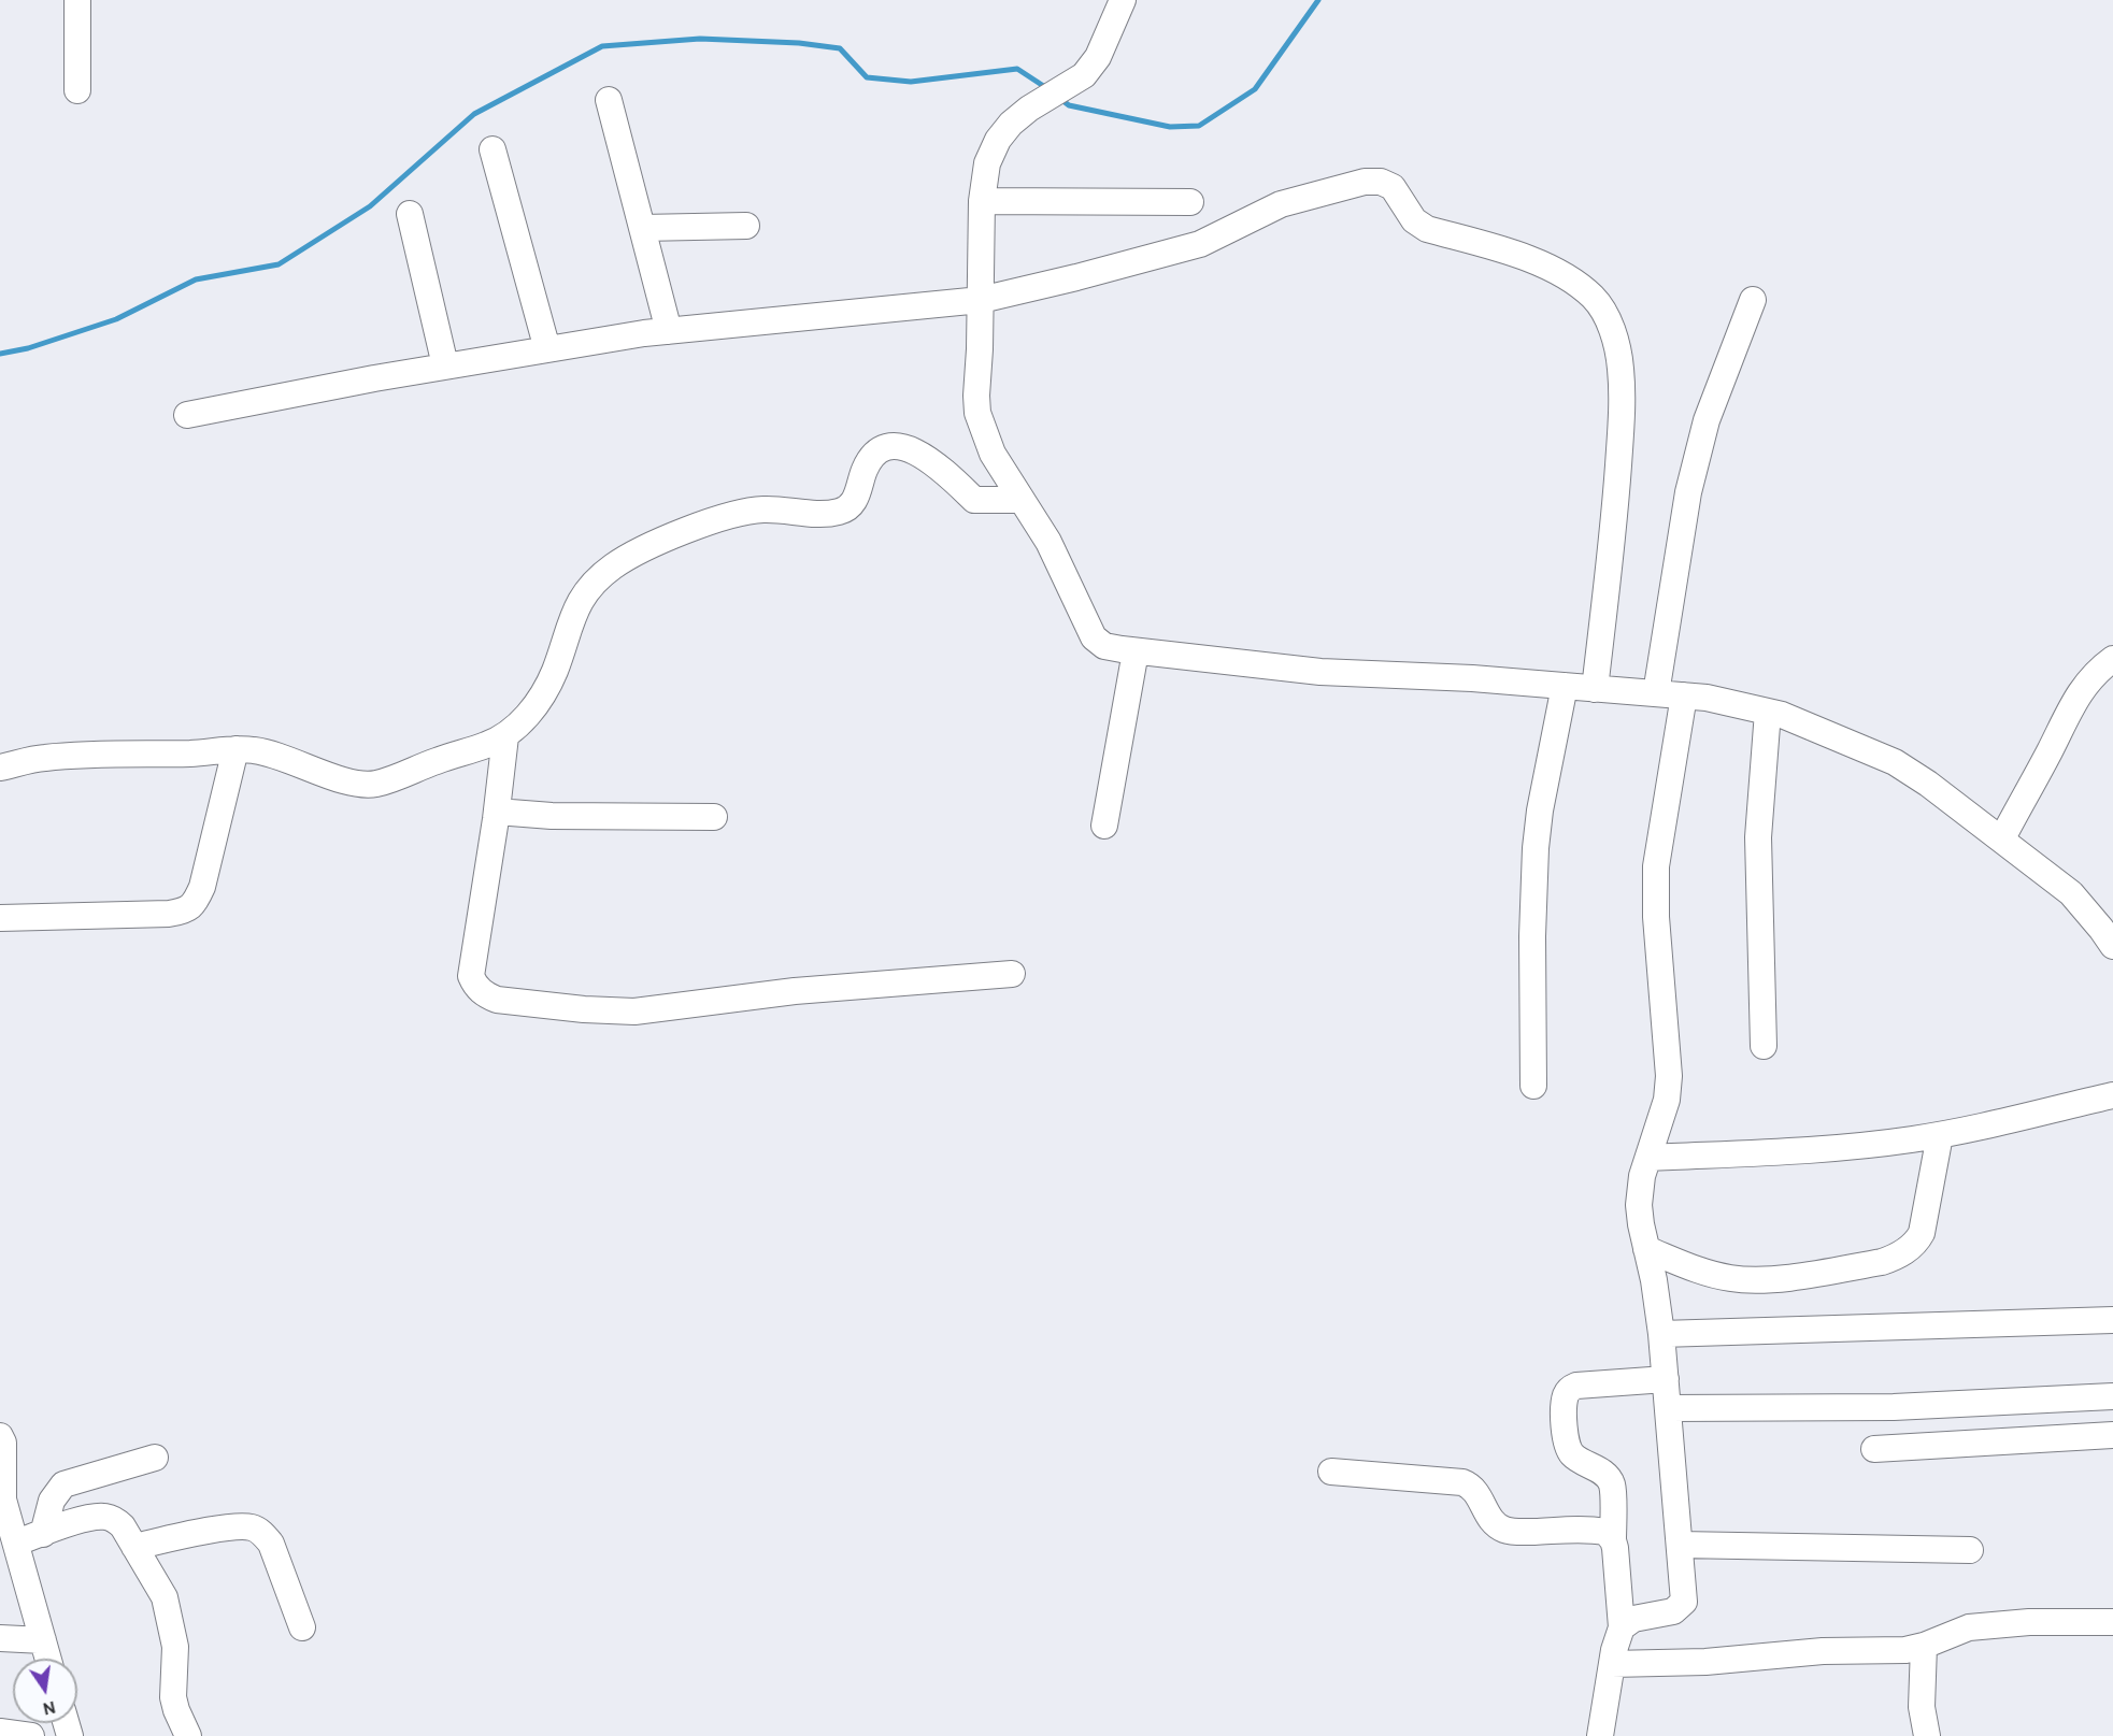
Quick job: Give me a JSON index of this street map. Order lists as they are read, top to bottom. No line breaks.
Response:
{"north":"bottom"}
